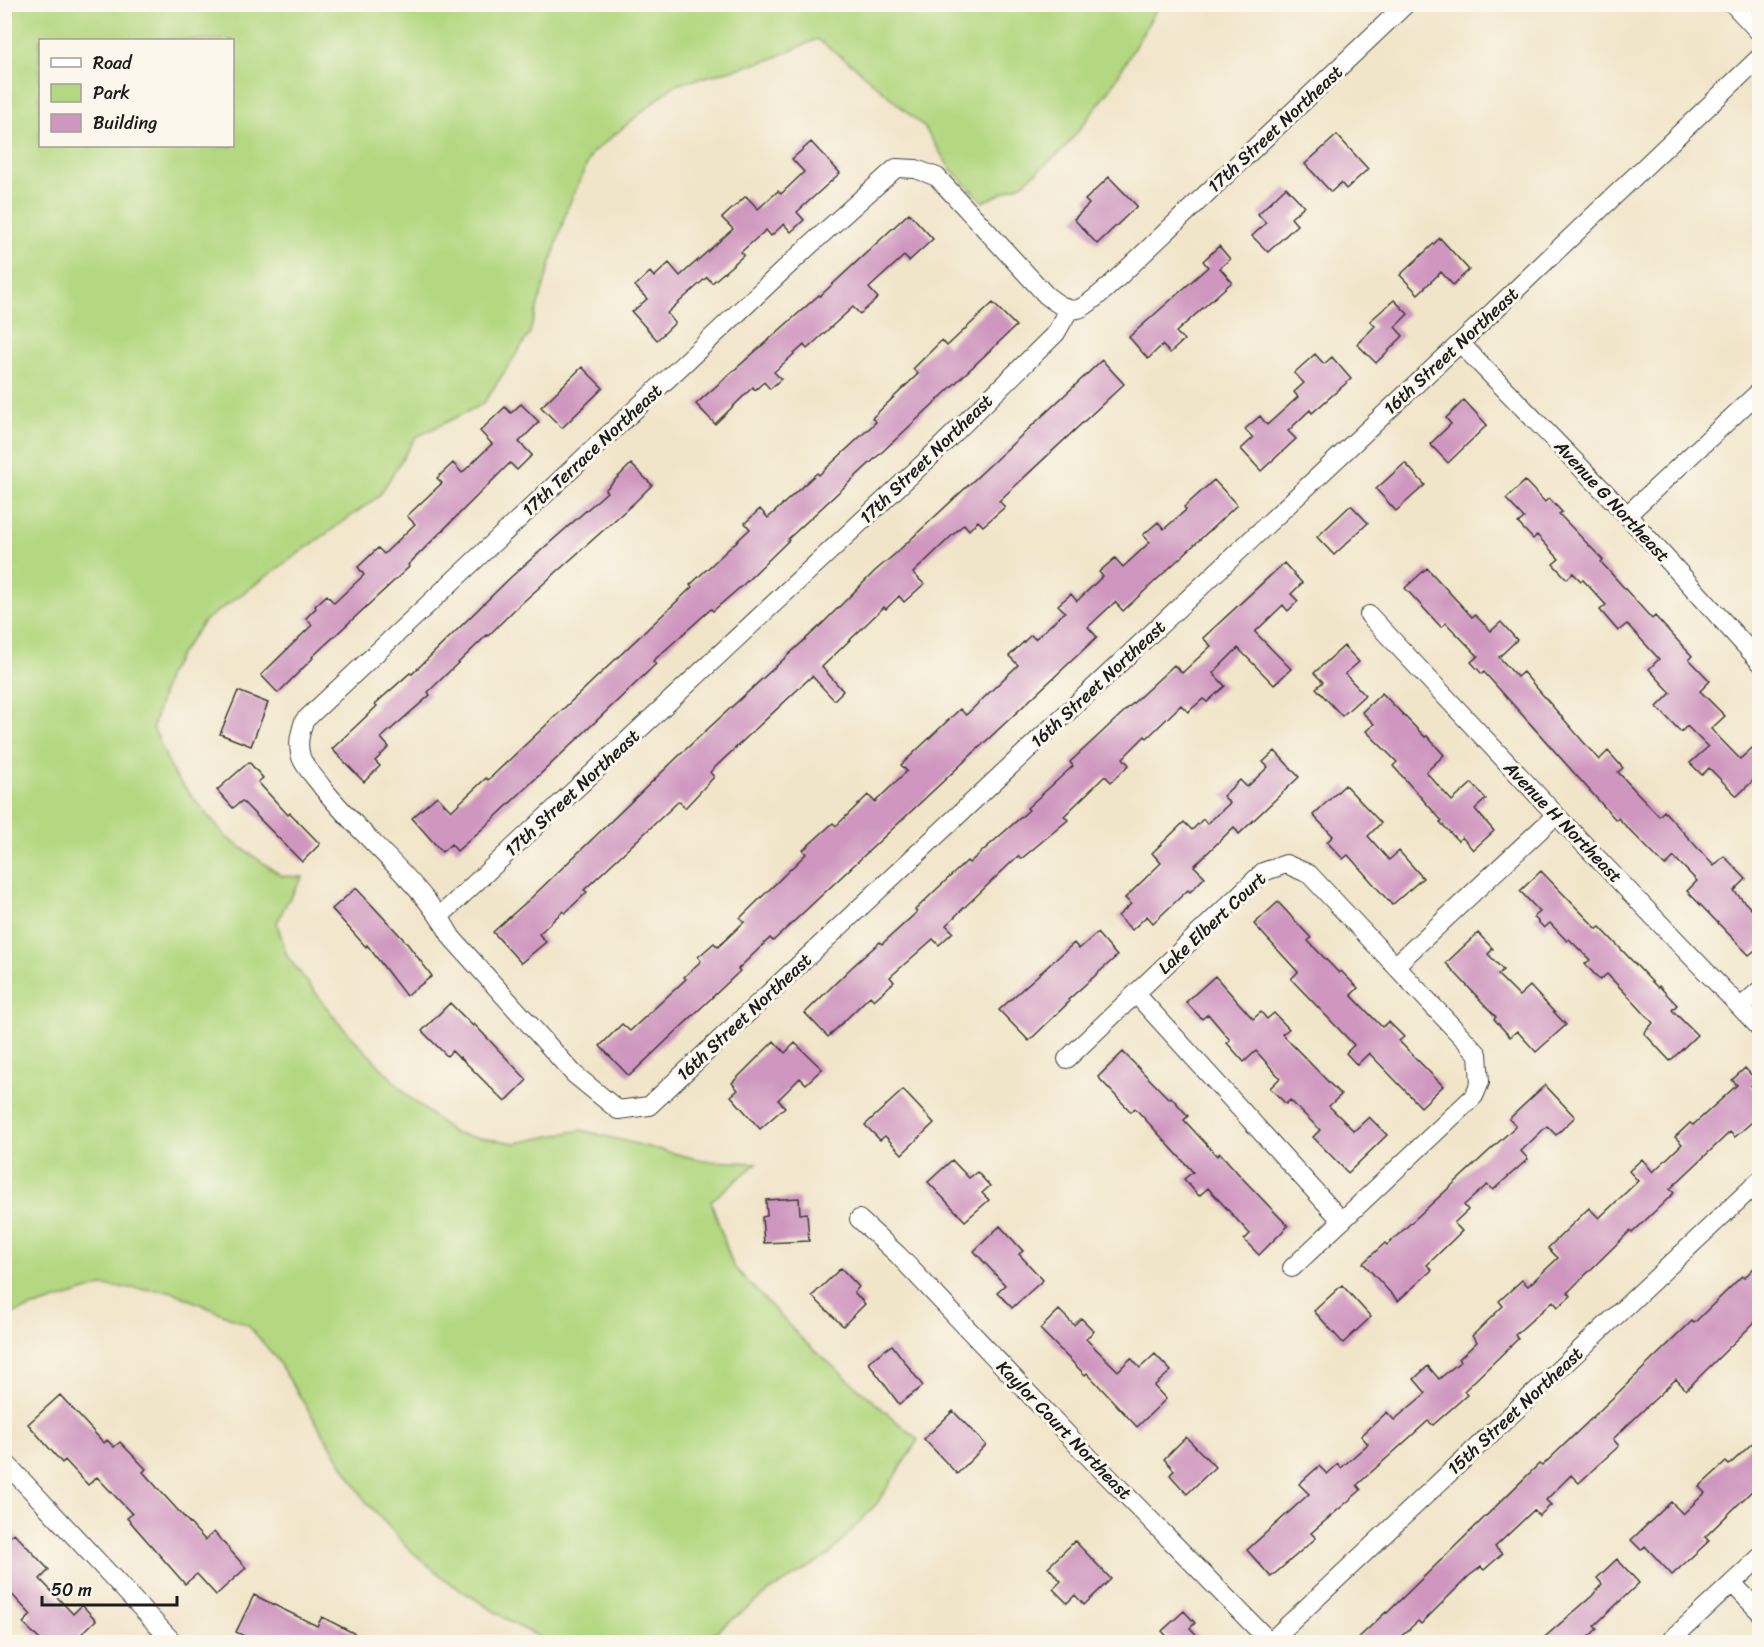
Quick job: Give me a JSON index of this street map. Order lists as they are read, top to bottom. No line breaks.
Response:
{"streets":{"street":["17th Street Northeast","16th Street Northeast","17th Terrace Northeast","Avenue G Northeast","Avenue H Northeast","Lake Elbert Court","15th Street Northeast","Kaylor Court Northeast"]},"crossings":[["17th Street Northeast","16th Street Northeast"],["17th Street Northeast","17th Terrace Northeast"],["16th Street Northeast","17th Terrace Northeast"],["16th Street Northeast","Avenue G Northeast"],["15th Street Northeast","Kaylor Court Northeast"]],"legend":["Road","Park","Building"],"scale_bar":"50 m"}
